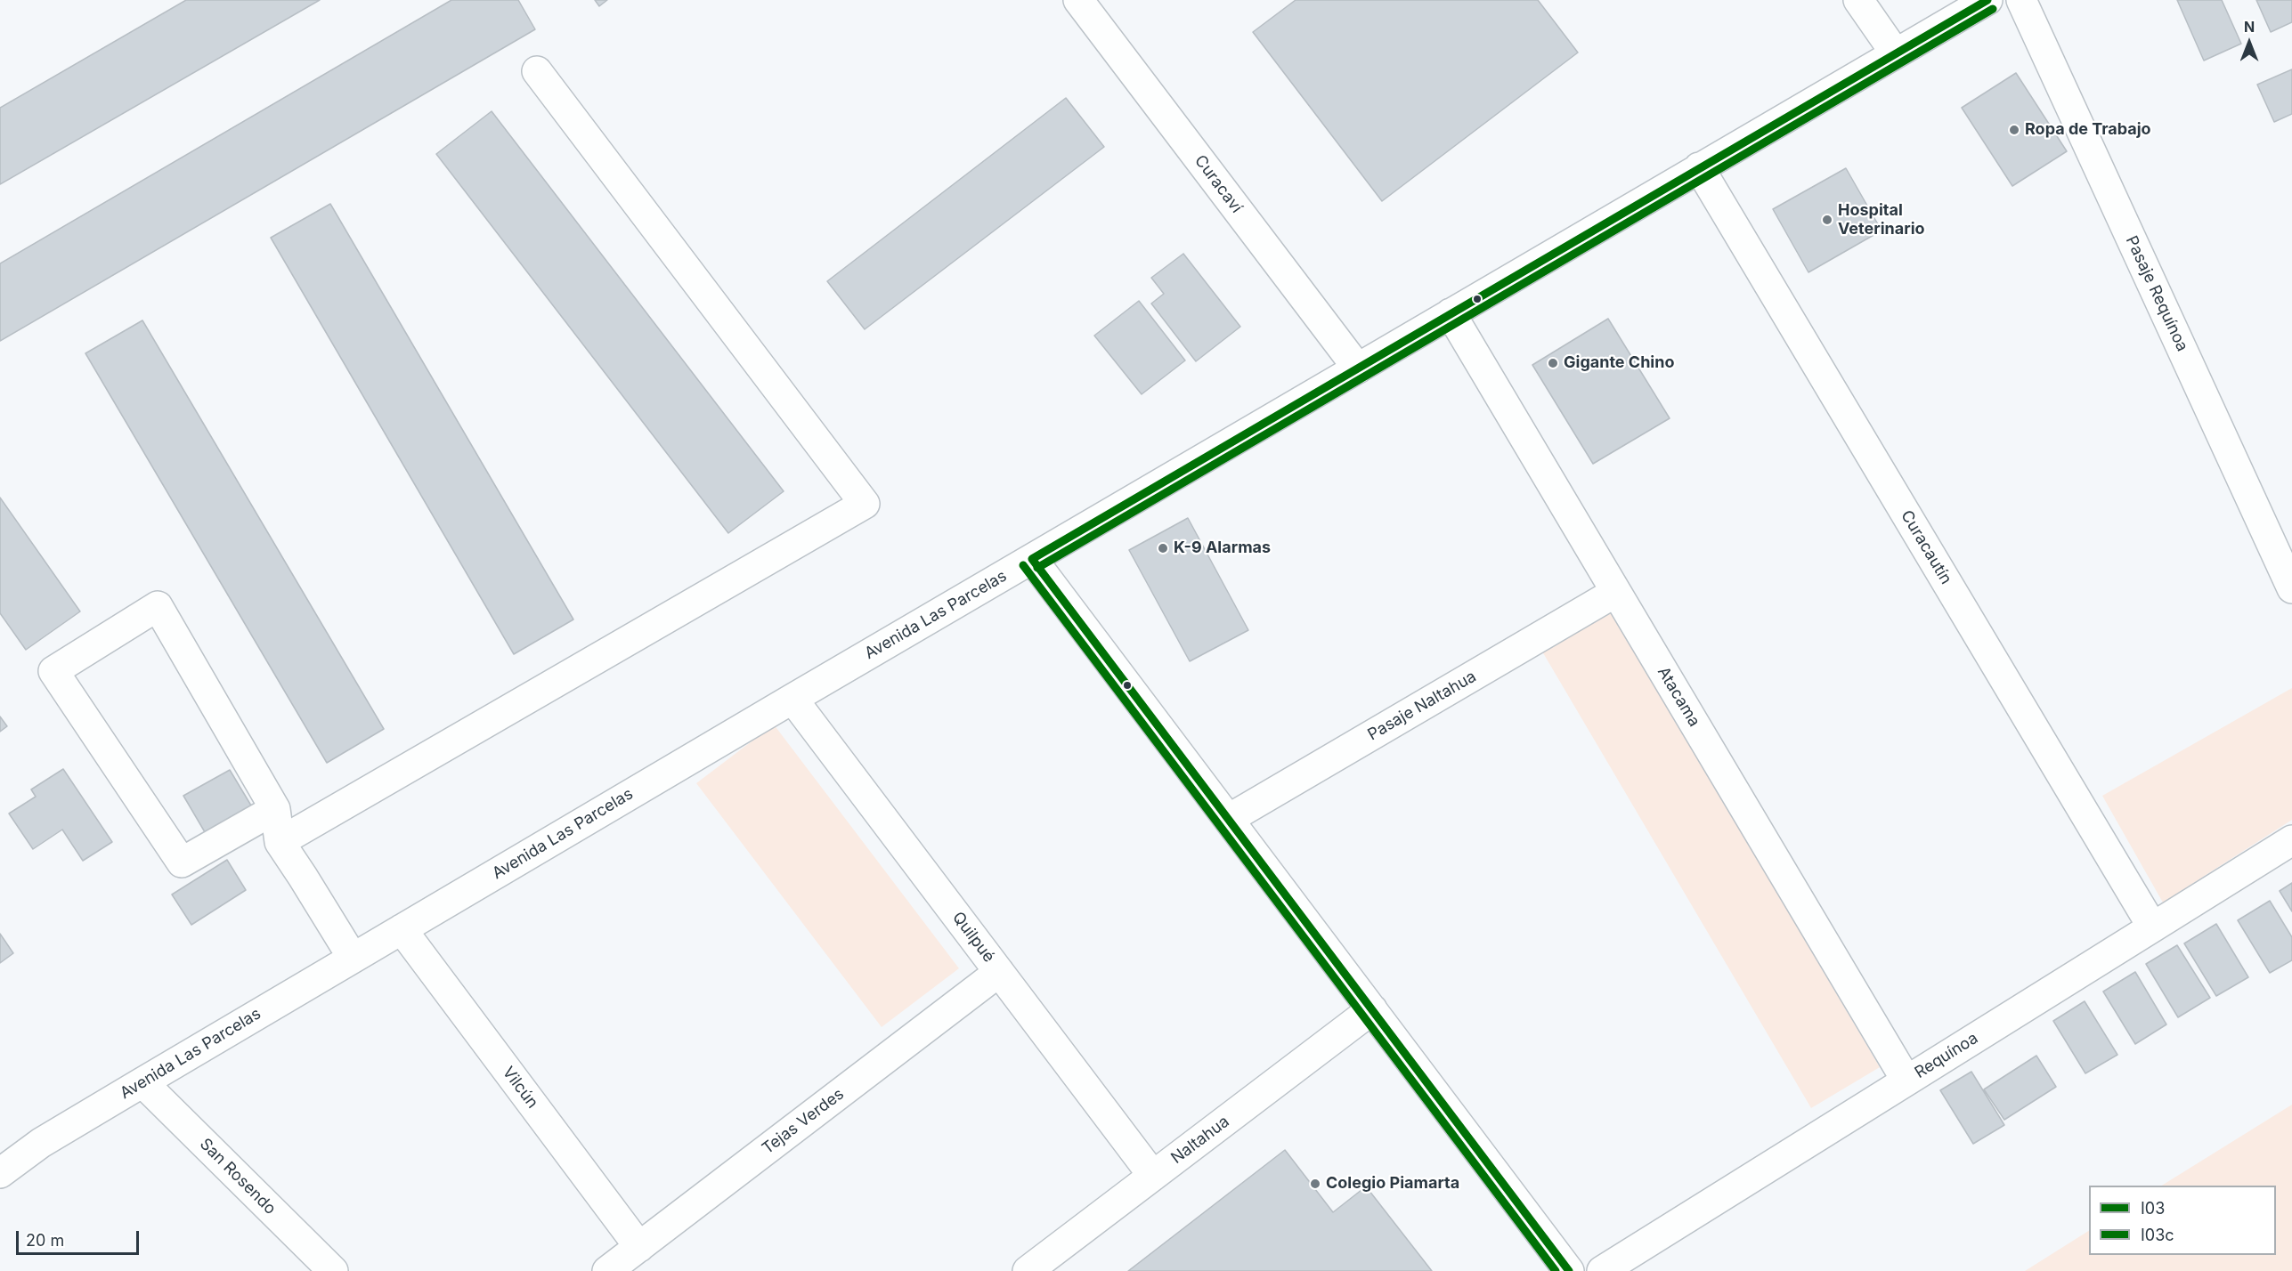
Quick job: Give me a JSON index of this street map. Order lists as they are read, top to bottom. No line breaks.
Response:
{"streets":{"street":["Curacaví","Pasaje Requínoa","Curacautín","Avenida Las Parcelas","Atacama","Pasaje Naltahua","Quilpué","Requínoa","Vilcún","Tejas Verdes","Naltahua","San Rosendo"]},"crossings":[["Curacaví","Avenida Las Parcelas"],["Curacautín","Avenida Las Parcelas"],["Curacautín","Requínoa"],["Avenida Las Parcelas","Atacama"],["Avenida Las Parcelas","Quilpué"],["Avenida Las Parcelas","Vilcún"],["Avenida Las Parcelas","San Rosendo"],["Atacama","Pasaje Naltahua"],["Atacama","Requínoa"],["Quilpué","Tejas Verdes"],["Quilpué","Naltahua"],["Vilcún","Tejas Verdes"]],"places":["Ropa de Trabajo","Hospital Veterinario","Gigante Chino","K-9 Alarmas","Colegio Piamarta"],"lines":["transit line I03","transit line I03c"],"legend":["I03","I03c"],"scale_bar":"20 m","north":"top"}
